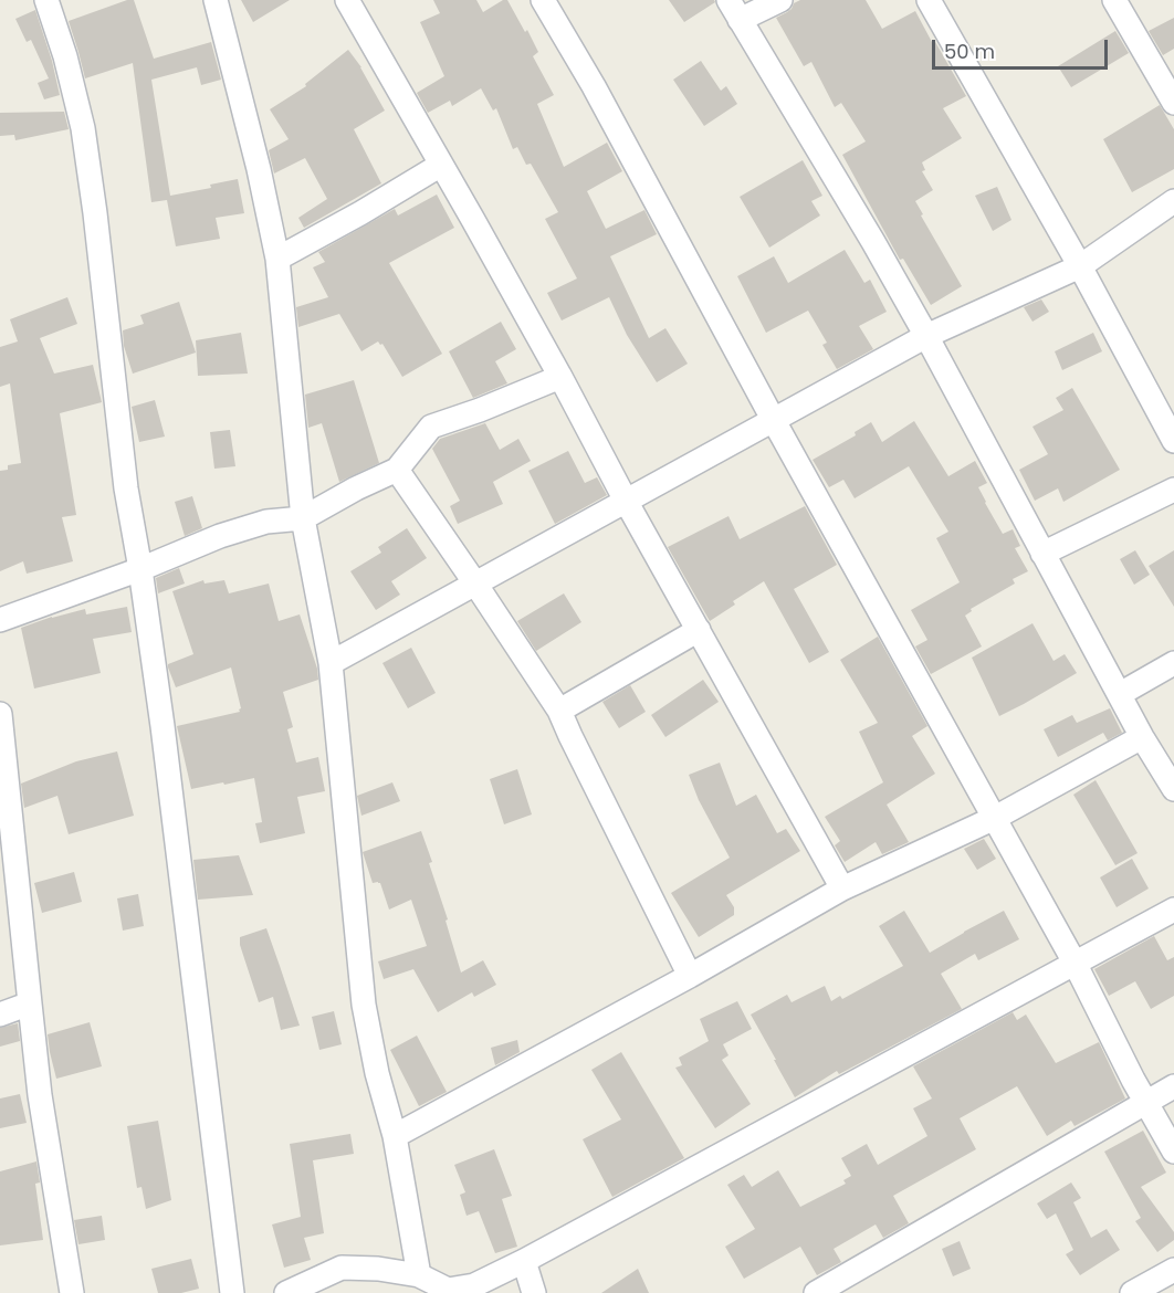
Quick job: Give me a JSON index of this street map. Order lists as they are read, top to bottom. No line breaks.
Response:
{"scale_bar":"50 m"}
